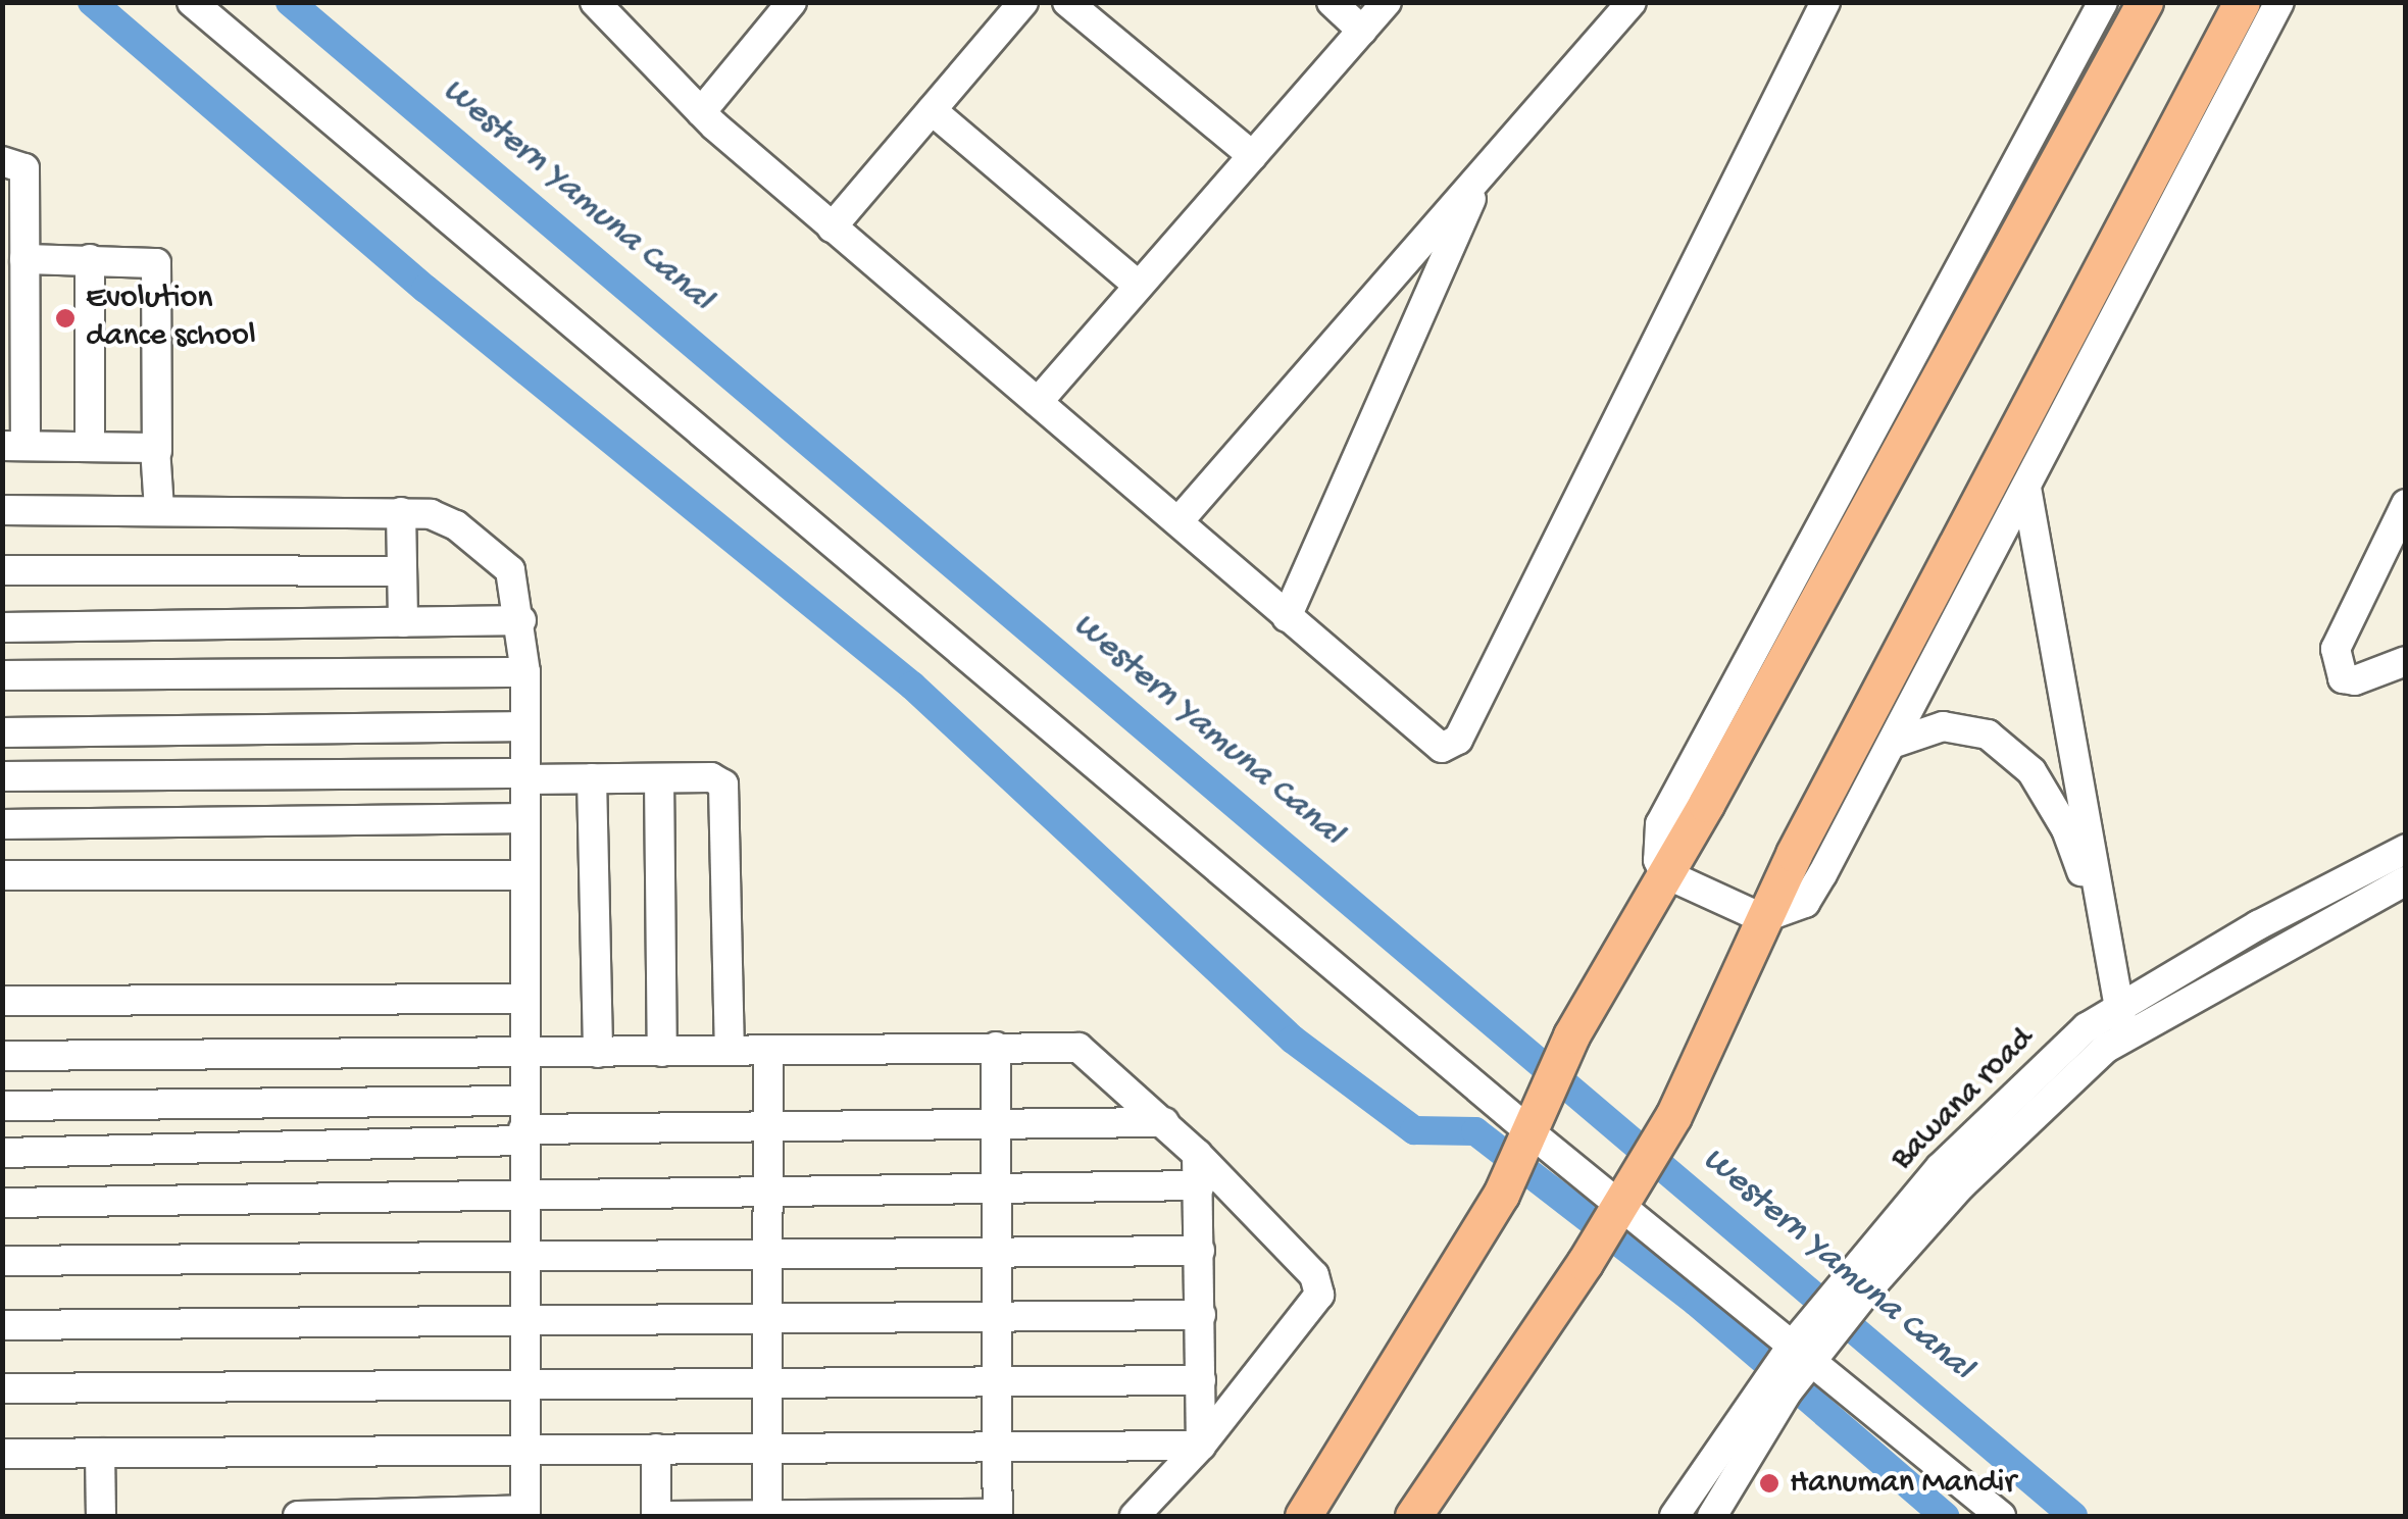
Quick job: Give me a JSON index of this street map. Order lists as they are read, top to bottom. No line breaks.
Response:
{"streets":{"street":["Bawana road"]},"water":["Western Yamuna Canal"],"places":["Evolution dance school","Hanuman Mandir"]}
